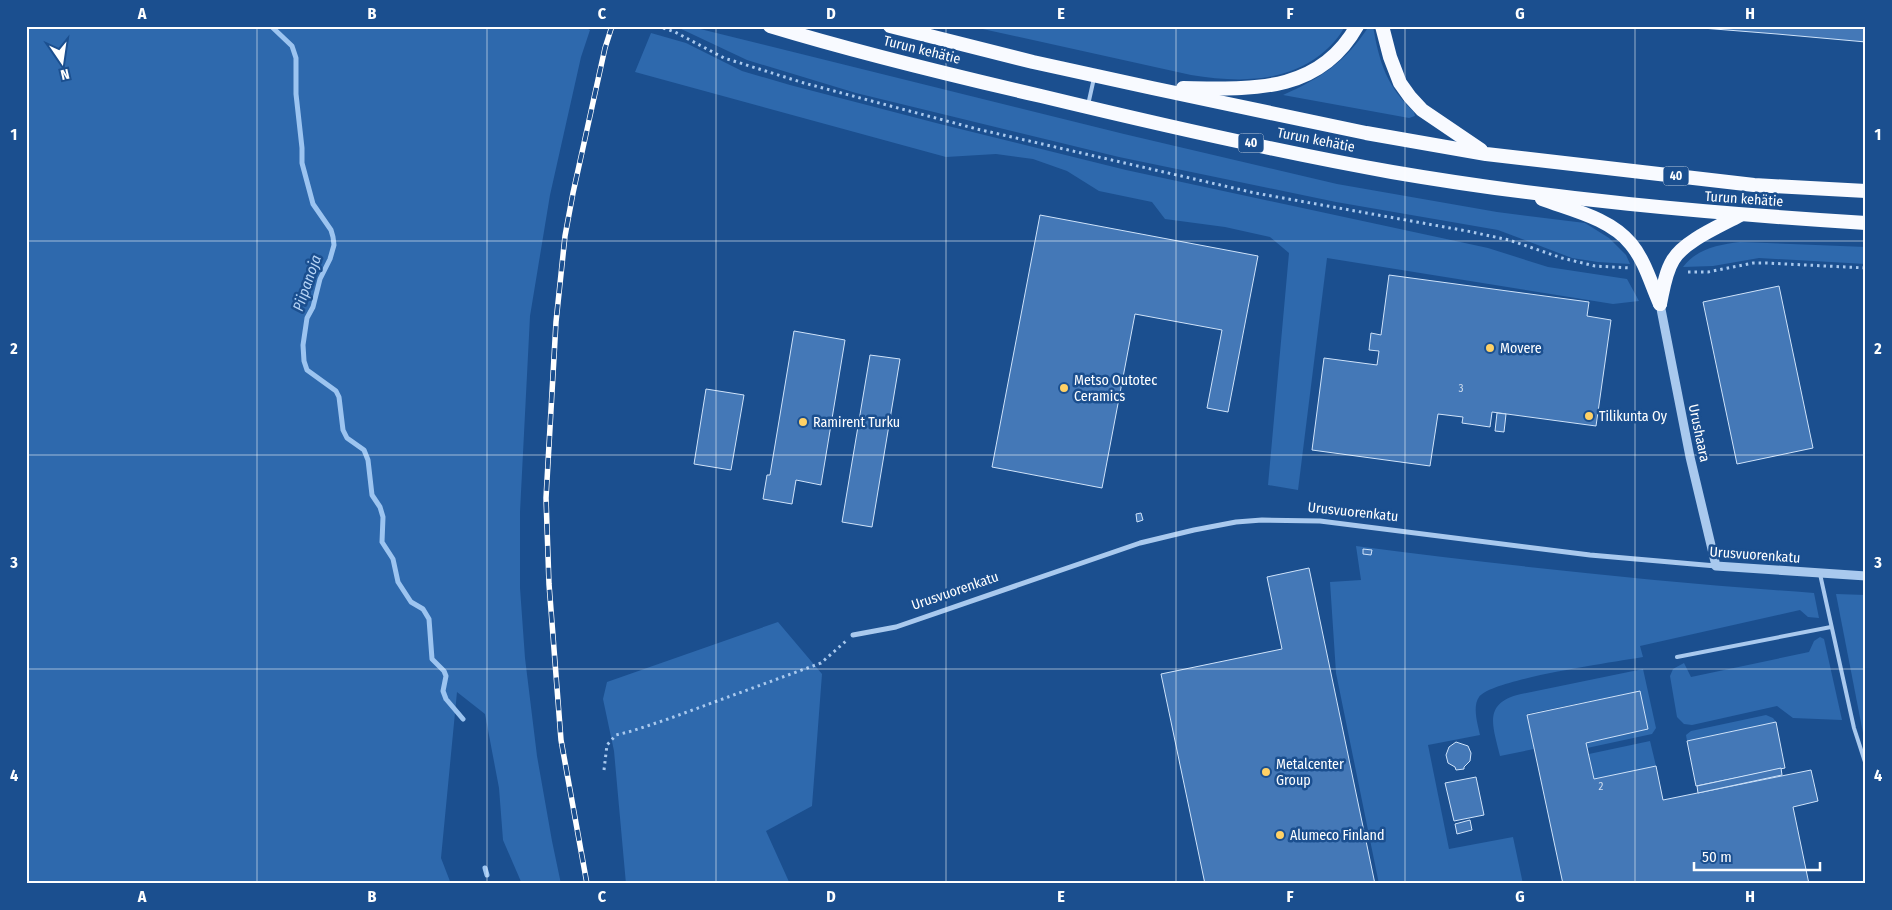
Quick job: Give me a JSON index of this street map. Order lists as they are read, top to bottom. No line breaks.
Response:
{"streets":{"highway":["Turun kehätie","40"],"street":["Urushaara","Urusvuorenkatu"]},"crossings":[["Urushaara","Urusvuorenkatu"]],"water":["Piipanoja"],"places":["Movere","Metso Outotec Ceramics","Tilikunta Oy","Ramirent Turku","Metalcenter Group","Alumeco Finland"],"house_numbers":["3","2"],"scale_bar":"50 m","north":"bottom","grid":{"columns":["A","B","C","D","E","F","G","H"],"rows":["1","2","3","4"]}}
